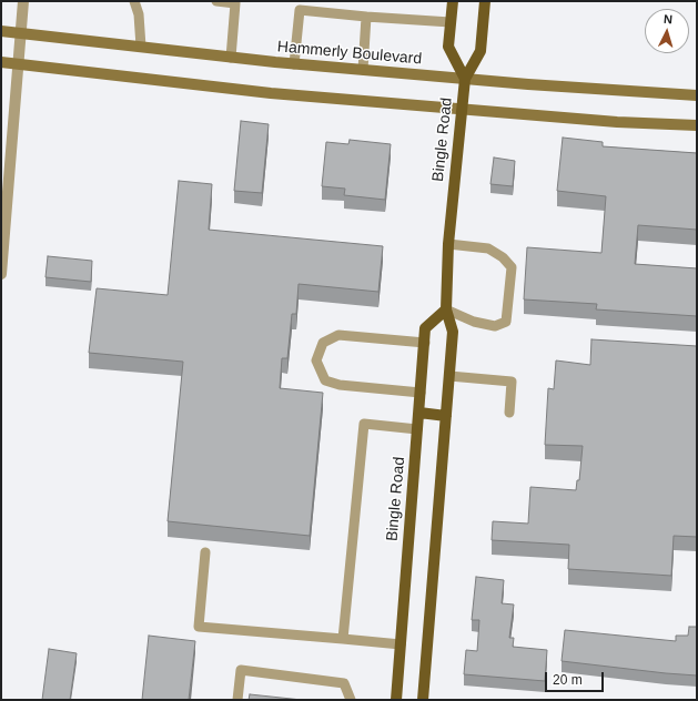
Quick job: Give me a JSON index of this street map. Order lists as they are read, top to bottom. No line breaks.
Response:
{"streets":{"main road":["Hammerly Boulevard","Bingle Road"]},"crossings":[["Hammerly Boulevard","Bingle Road"]],"scale_bar":"20 m","north":"top"}
